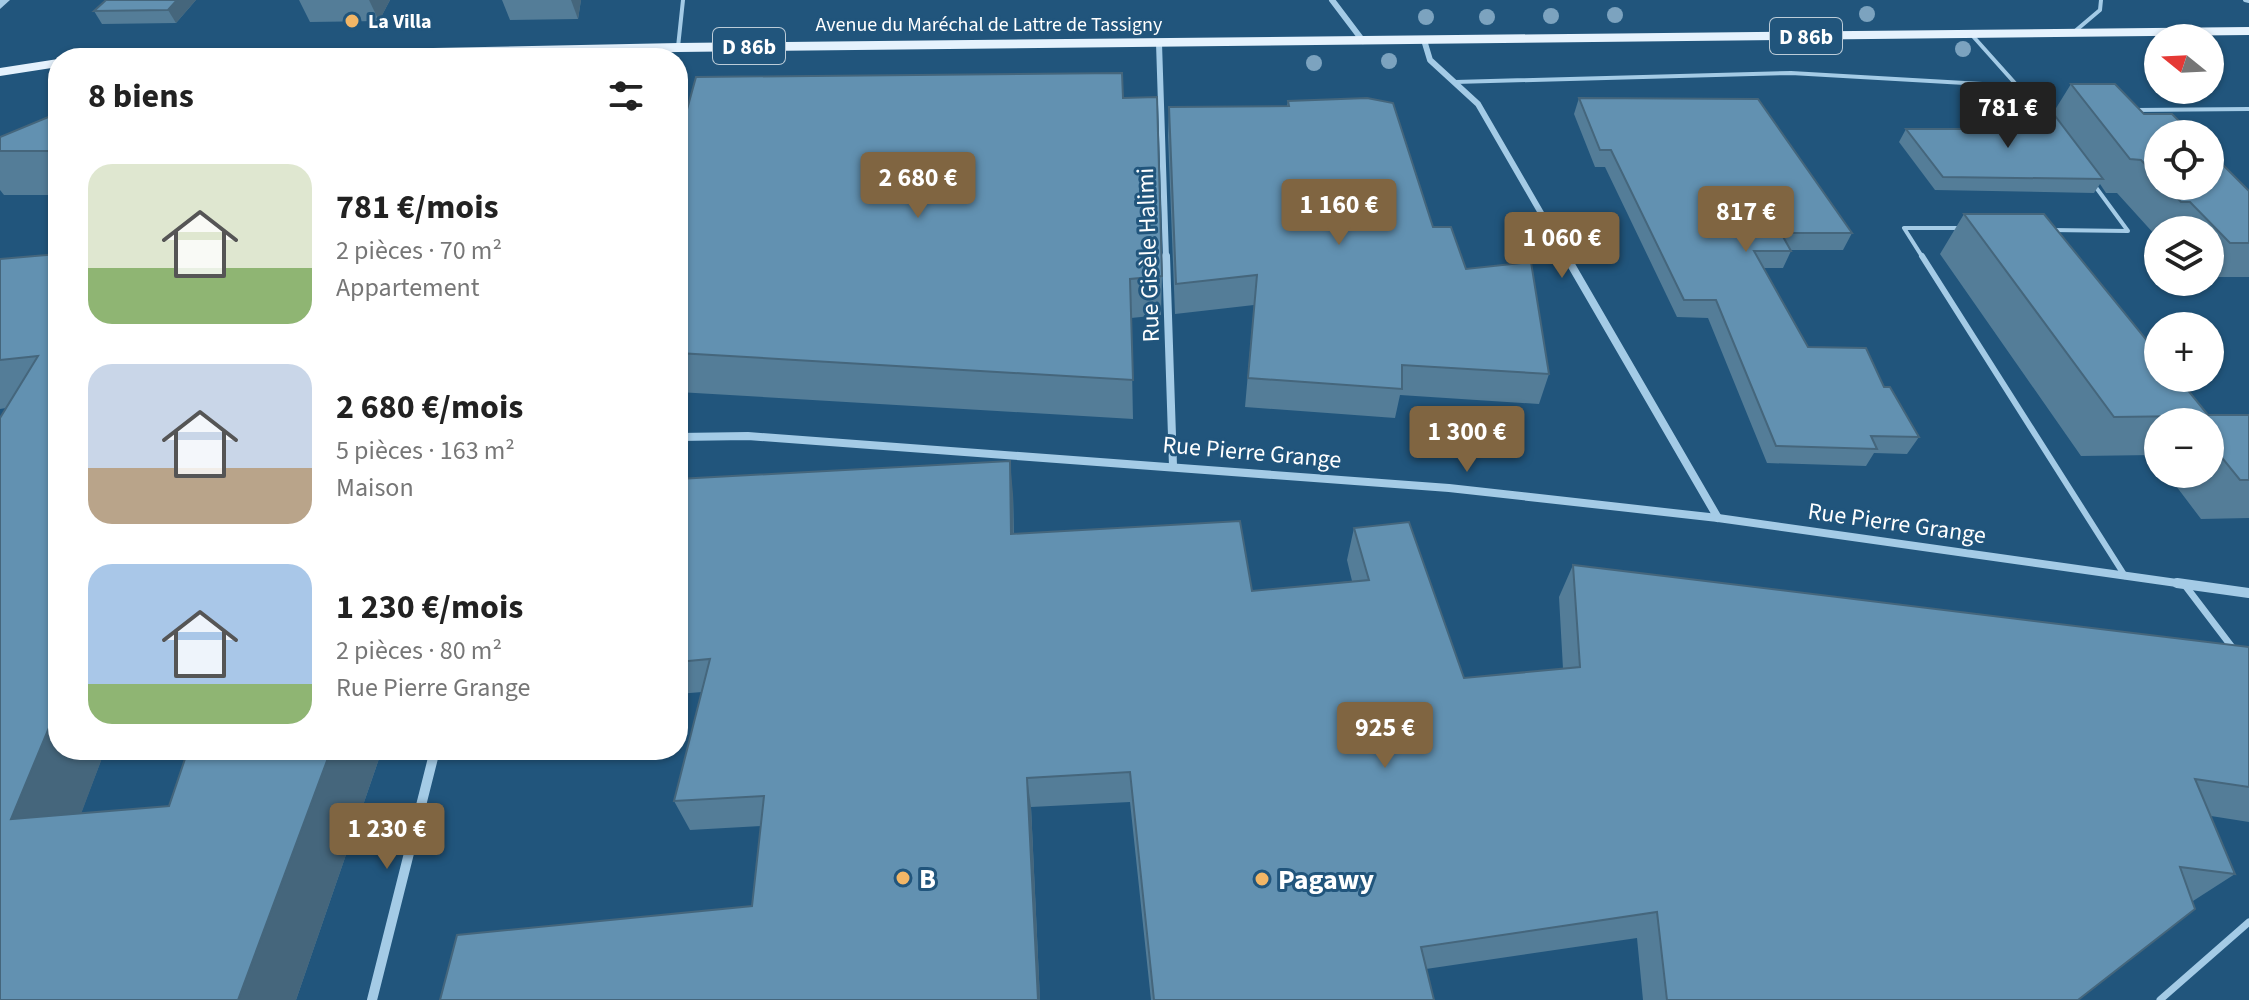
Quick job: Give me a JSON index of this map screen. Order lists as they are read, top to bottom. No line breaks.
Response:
{"streets":{"main road":["Avenue du Maréchal de Lattre de Tassigny","D 86b"],"street":["Rue Gisèle Halimi","Rue Pierre Grange"]},"crossings":[["Avenue du Maréchal de Lattre de Tassigny","D 86b"],["Avenue du Maréchal de Lattre de Tassigny","Rue Gisèle Halimi"],["Rue Gisèle Halimi","Rue Pierre Grange"]],"places":["La Villa","B","Pagawy"],"north":"left","page":{"map_buttons":["+","−"],"heading":"8 biens","price":["781 €","2 680 €","1 160 €","817 €","1 060 €","1 300 €","925 €","1 230 €"],"list":[{"name":"781 €/mois","note":"2 pièces · 70 m² · Appartement"},{"name":"2 680 €/mois","note":"5 pièces · 163 m² · Maison"},{"name":"1 230 €/mois","note":"2 pièces · 80 m² · Rue Pierre Grange"}]}}
